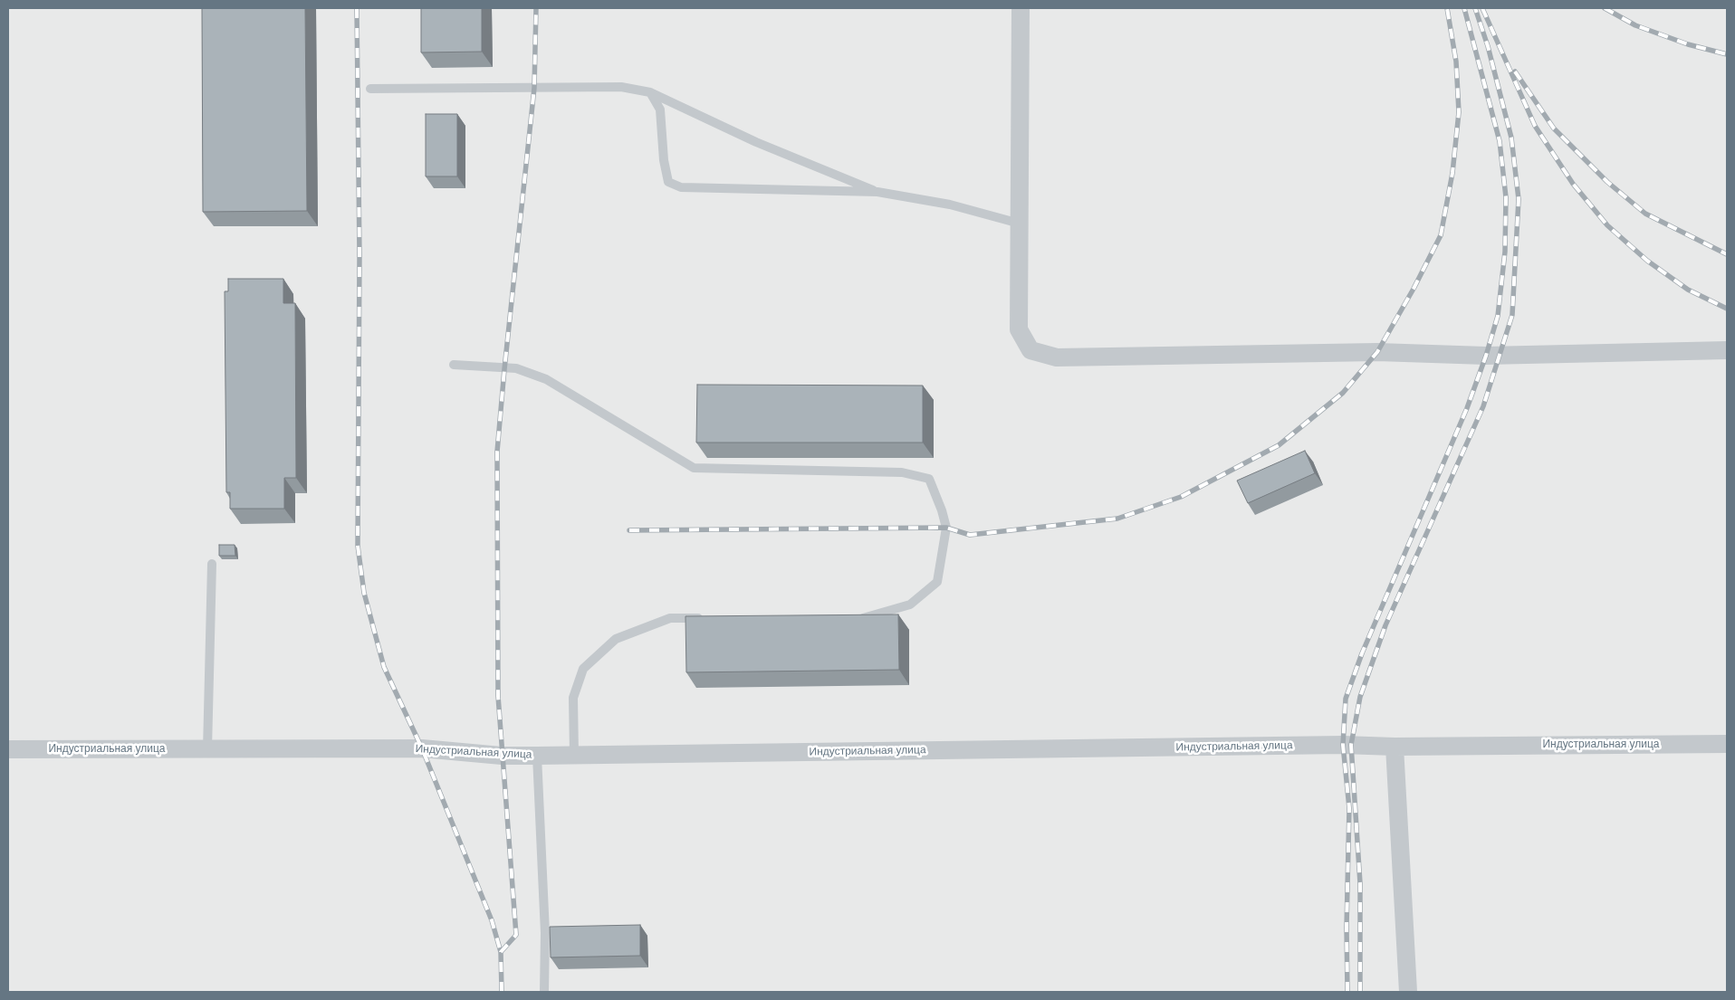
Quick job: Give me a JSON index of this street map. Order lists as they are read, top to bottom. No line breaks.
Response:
{"streets":{"street":["Индустриальная улица"]}}
